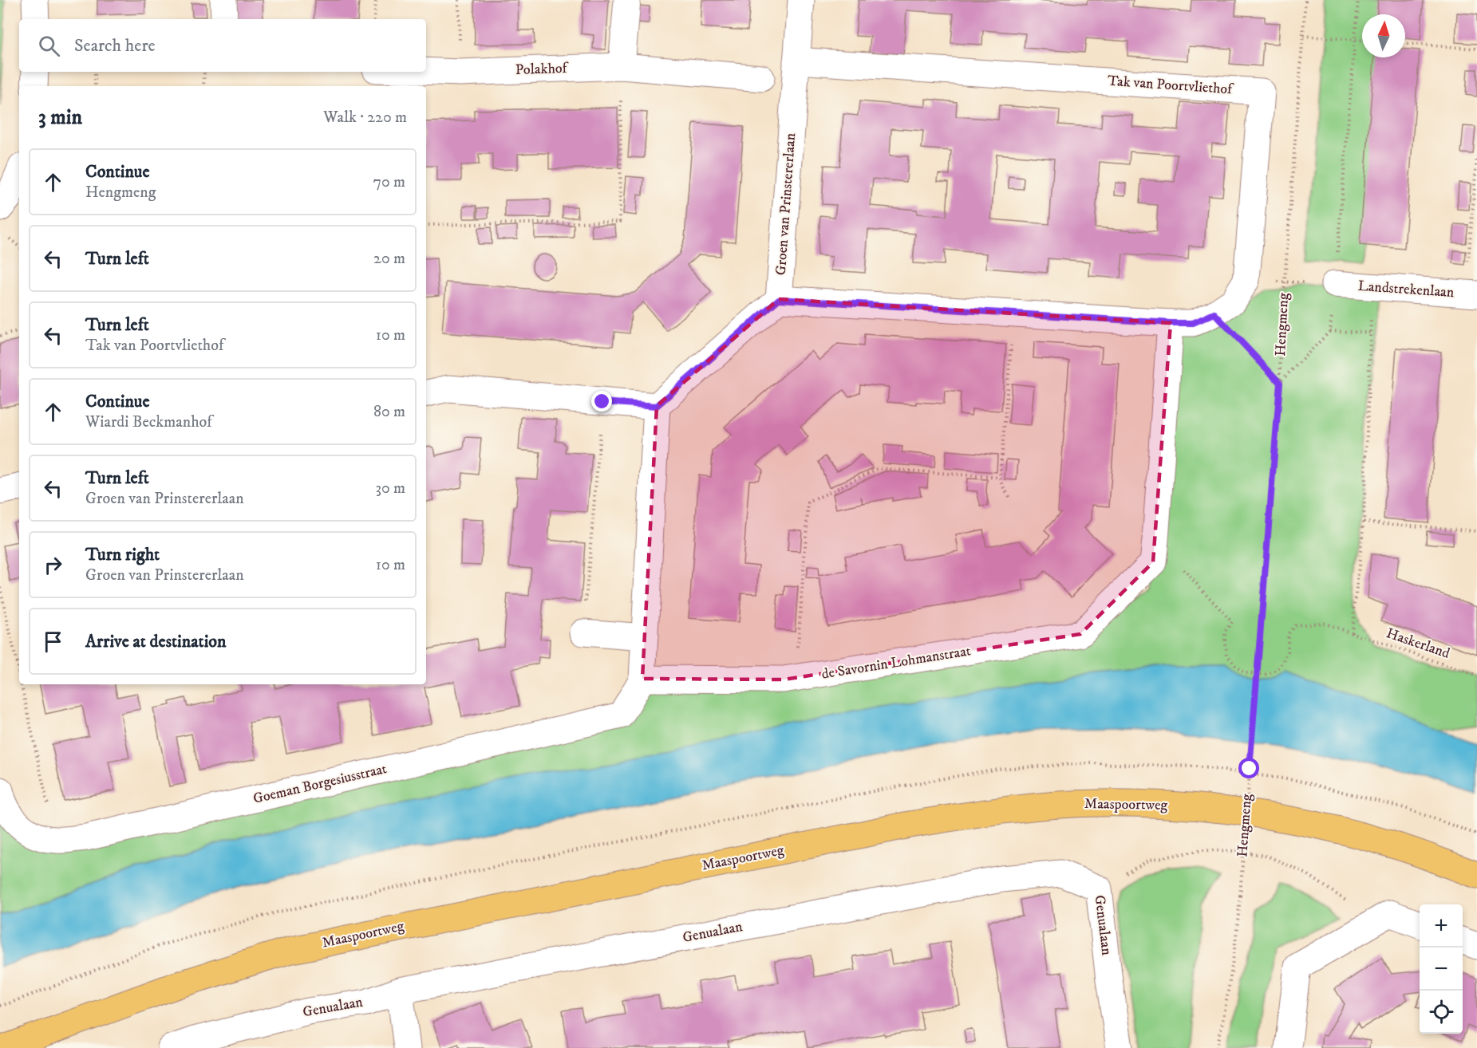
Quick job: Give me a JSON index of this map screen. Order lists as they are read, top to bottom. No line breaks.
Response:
{"streets":{"main road":["Maaspoortweg"],"street":["Polakhof","Tak van Poortvliethof","Groen van Prinstererlaan","Landstrekenlaan","de Savornin Lohmanstraat","Goeman Borgesiusstraat","Genualaan"],"path":["Hengmeng","Haskerland"]},"crossings":[["Tak van Poortvliethof","Groen van Prinstererlaan"],["Tak van Poortvliethof","de Savornin Lohmanstraat"],["Haskerland","de Savornin Lohmanstraat"],["de Savornin Lohmanstraat","Goeman Borgesiusstraat"]],"north":"top","page":{"search":"Search here","heading":["3 min","Walk · 220 m"],"list":[["Continue","Hengmeng","70 m"],["Turn left","20 m"],["Turn left","Tak van Poortvliethof","10 m"],["Continue","Wiardi Beckmanhof","80 m"],["Turn left","Groen van Prinstererlaan","30 m"],["Turn right","Groen van Prinstererlaan","10 m"],"Arrive at destination"],"map_buttons":["+","−"]}}
